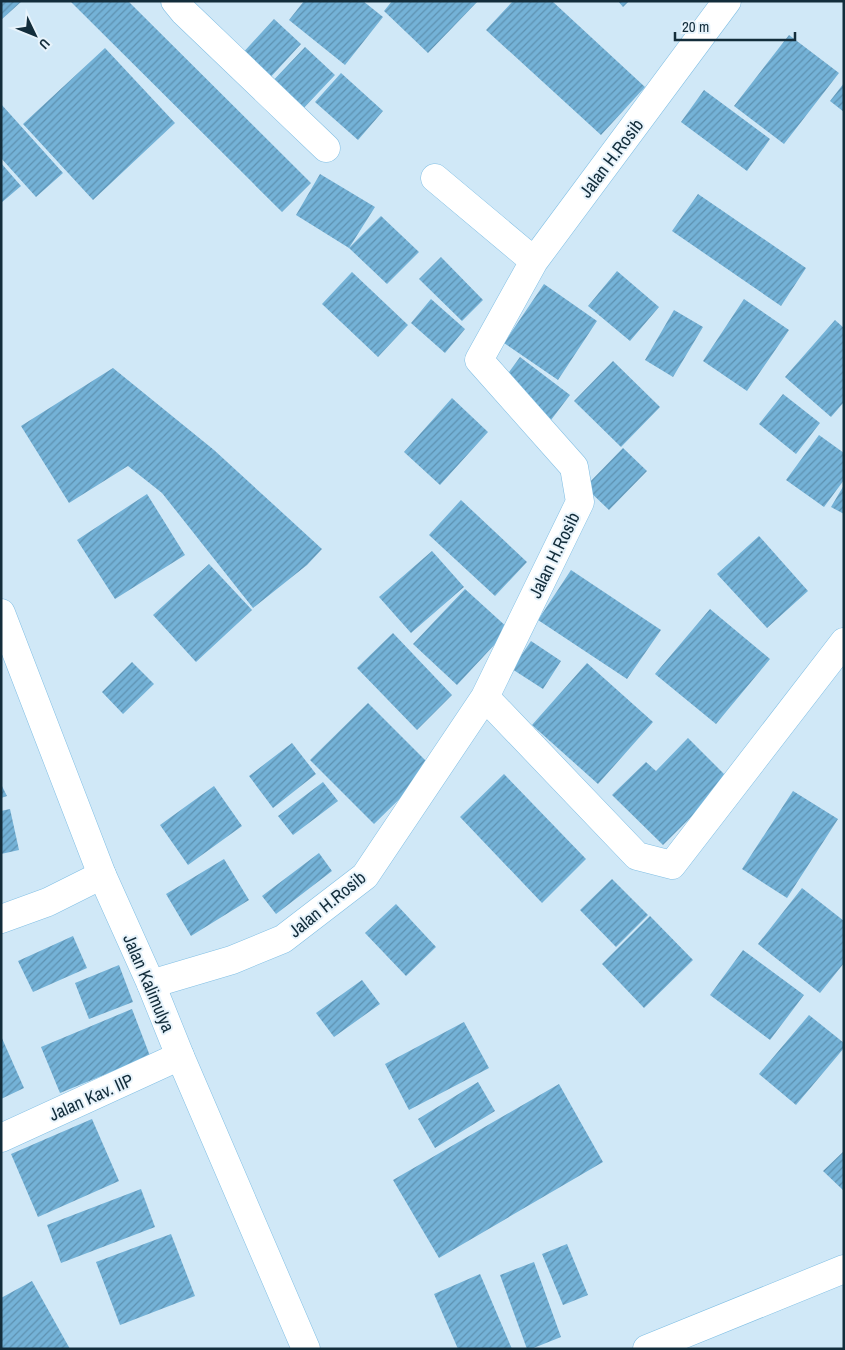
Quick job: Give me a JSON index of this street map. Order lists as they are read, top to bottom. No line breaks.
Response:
{"streets":{"street":["Jalan H.Rosib","Jalan Kalimulya","Jalan Kav. IIP"]},"crossings":[["Jalan H.Rosib","Jalan Kalimulya"],["Jalan Kalimulya","Jalan Kav. IIP"]],"scale_bar":"20 m","north":"bottom right"}
